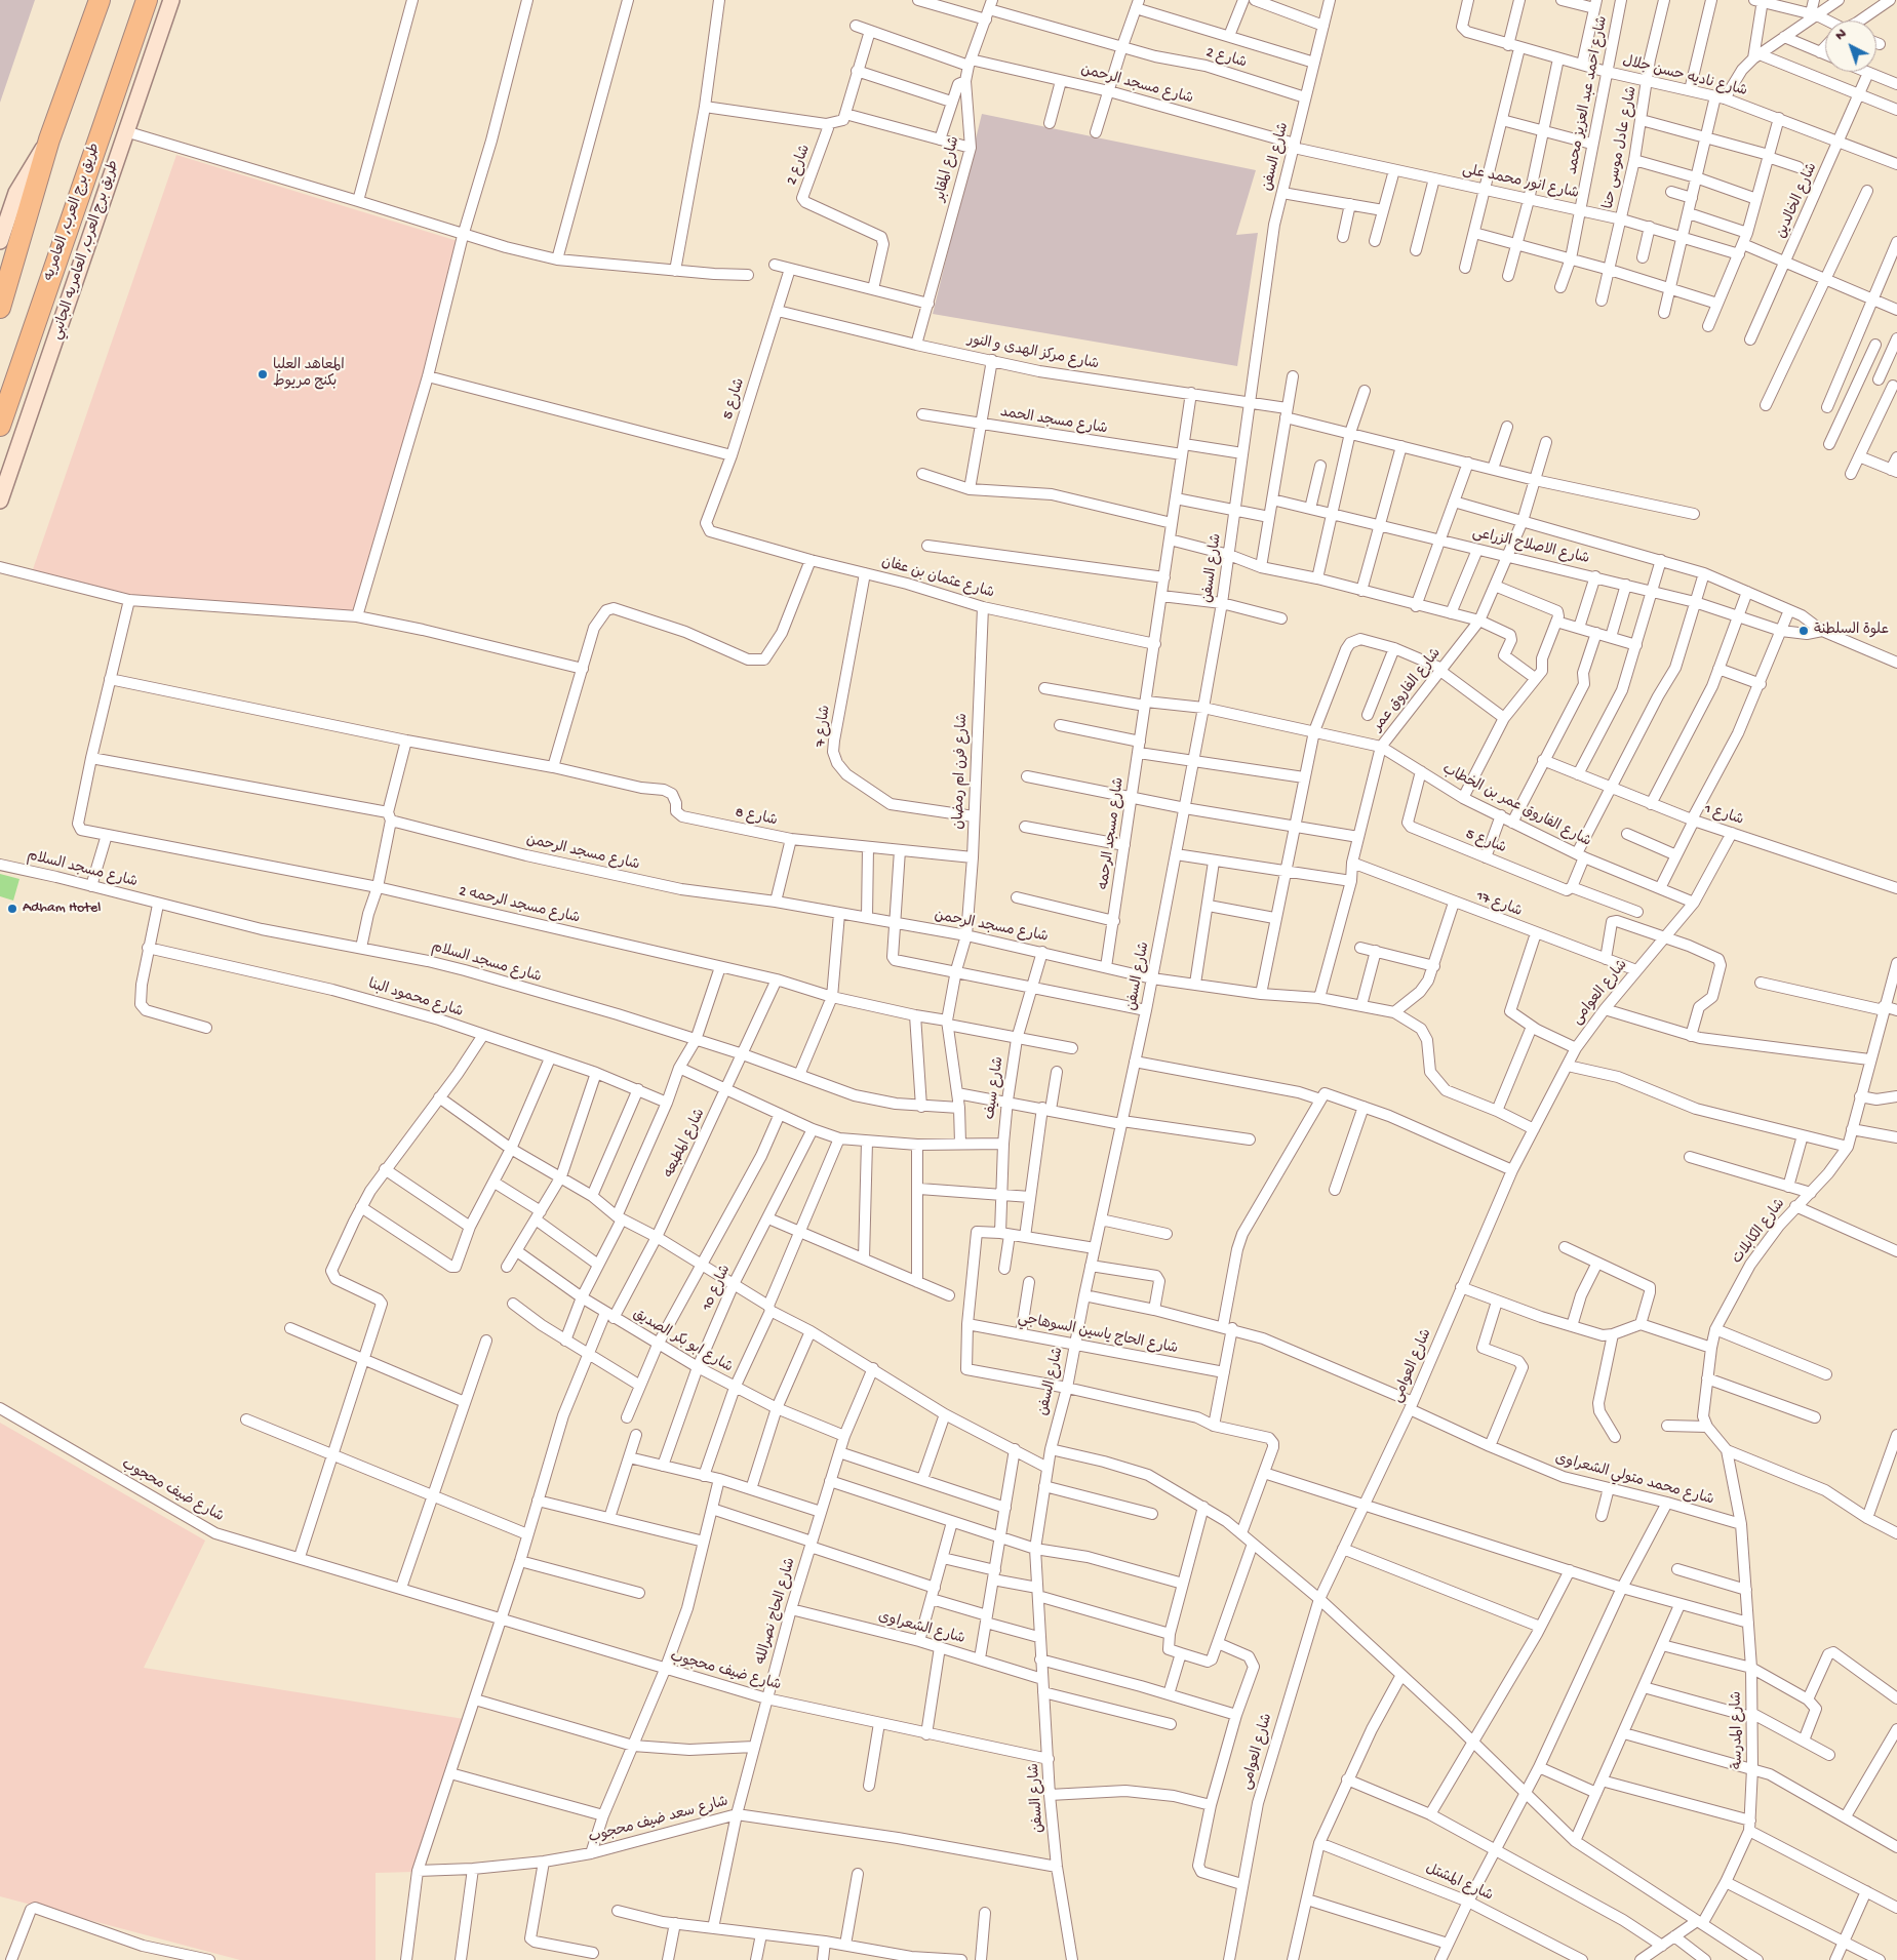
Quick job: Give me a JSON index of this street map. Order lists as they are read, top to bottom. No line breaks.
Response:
{"streets":{"highway":["طريق برج العرب, العامريه"],"street":["شارع 2","شارع ناديه حسن جلال","شارع مسجد الرحمن","شارع احمد عبد العزيز محمد","شارع عادل موسى حنا","شارع السفن","شارع المقابر","شارع انور محمد على","شارع الخالدين","طريق برج العرب, العامريه الجانبي","شارع مركز الهدى و النور","شارع 5","شارع مسجد الحمد","شارع الاصلاح الزراعى","شارع عثمان بن عفان","شارع الفاروق عمر","شارع 7","شارع فرن ام رمضان","شارع الفاروق عمر بن الخطاب","شارع 1","شارع 8","شارع مسجد الرحمه","شارع مسجد السلام","شارع 17","شارع مسجد الرحمه 2","شارع العوامى","شارع محمود البنا","شارع سيف","شارع المطبعه","شارع الكابلات","شارع 10","شارع الحاج ياسين السوهاجي","شارع ابو بكر الصديق","شارع محمد متولي الشعراوى","شارع ضيف محجوب","شارع الحاج نصرالله","شارع الشعراوى","شارع المدرسة","شارع سعد ضيف محجوب","شارع المشتل"]},"crossings":[["شارع 2","شارع السفن"],["شارع 2","شارع المقابر"],["شارع ناديه حسن جلال","شارع احمد عبد العزيز محمد"],["شارع ناديه حسن جلال","شارع عادل موسى حنا"],["شارع ناديه حسن جلال","شارع الخالدين"],["شارع مسجد الرحمن","شارع السفن"],["شارع مسجد الرحمن","شارع المقابر"],["شارع مسجد الرحمن","شارع انور محمد على"],["شارع مسجد الرحمن","شارع الفاروق عمر"],["شارع مسجد الرحمن","شارع فرن ام رمضان"],["شارع مسجد الرحمن","شارع مسجد الرحمه"],["شارع مسجد الرحمن","شارع مسجد الرحمه 2"],["شارع مسجد الرحمن","شارع العوامى"],["شارع مسجد الرحمن","شارع سيف"],["شارع احمد عبد العزيز محمد","شارع انور محمد على"],["شارع عادل موسى حنا","شارع انور محمد على"],["شارع السفن","شارع انور محمد على"],["شارع السفن","شارع مركز الهدى و النور"],["شارع السفن","شارع مسجد الحمد"],["شارع السفن","شارع الفاروق عمر بن الخطاب"],["شارع السفن","شارع الحاج ياسين السوهاجي"],["شارع السفن","شارع محمد متولي الشعراوى"],["شارع السفن","شارع ضيف محجوب"],["شارع السفن","شارع الشعراوى"],["شارع السفن","شارع سعد ضيف محجوب"],["شارع المقابر","شارع مركز الهدى و النور"],["شارع انور محمد على","شارع الخالدين"],["شارع مركز الهدى و النور","شارع 5"],["شارع مركز الهدى و النور","شارع الفاروق عمر"],["شارع مركز الهدى و النور","شارع مسجد الرحمه"],["شارع 5","شارع عثمان بن عفان"],["شارع 5","شارع الفاروق عمر بن الخطاب"],["شارع مسجد الحمد","شارع مسجد الرحمه"],["شارع الاصلاح الزراعى","شارع الفاروق عمر"],["شارع عثمان بن عفان","شارع 7"],["شارع عثمان بن عفان","شارع فرن ام رمضان"],["شارع عثمان بن عفان","شارع مسجد الرحمه"],["شارع الفاروق عمر","شارع الفاروق عمر بن الخطاب"],["شارع الفاروق عمر","شارع 17"],["شارع 7","شارع فرن ام رمضان"],["شارع فرن ام رمضان","شارع 8"],["شارع فرن ام رمضان","شارع مسجد السلام"],["شارع فرن ام رمضان","شارع مسجد الرحمه 2"],["شارع الفاروق عمر بن الخطاب","شارع مسجد الرحمه"],["شارع الفاروق عمر بن الخطاب","شارع العوامى"],["شارع 1","شارع العوامى"],["شارع مسجد السلام","شارع المطبعه"],["شارع 17","شارع العوامى"],["شارع مسجد الرحمه 2","شارع المطبعه"],["شارع العوامى","شارع محمد متولي الشعراوى"],["شارع المطبعه","شارع ابو بكر الصديق"],["شارع المطبعه","شارع ضيف محجوب"],["شارع المطبعه","شارع سعد ضيف محجوب"],["شارع 10","شارع ابو بكر الصديق"],["شارع ابو بكر الصديق","شارع الحاج نصرالله"],["شارع محمد متولي الشعراوى","شارع المدرسة"],["شارع ضيف محجوب","شارع الحاج نصرالله"],["شارع الحاج نصرالله","شارع الشعراوى"],["شارع الحاج نصرالله","شارع سعد ضيف محجوب"]],"places":["المعاهد العليا بكنج مريوط","علوة السلطنة","Adham Hotel"],"north":"top left"}
